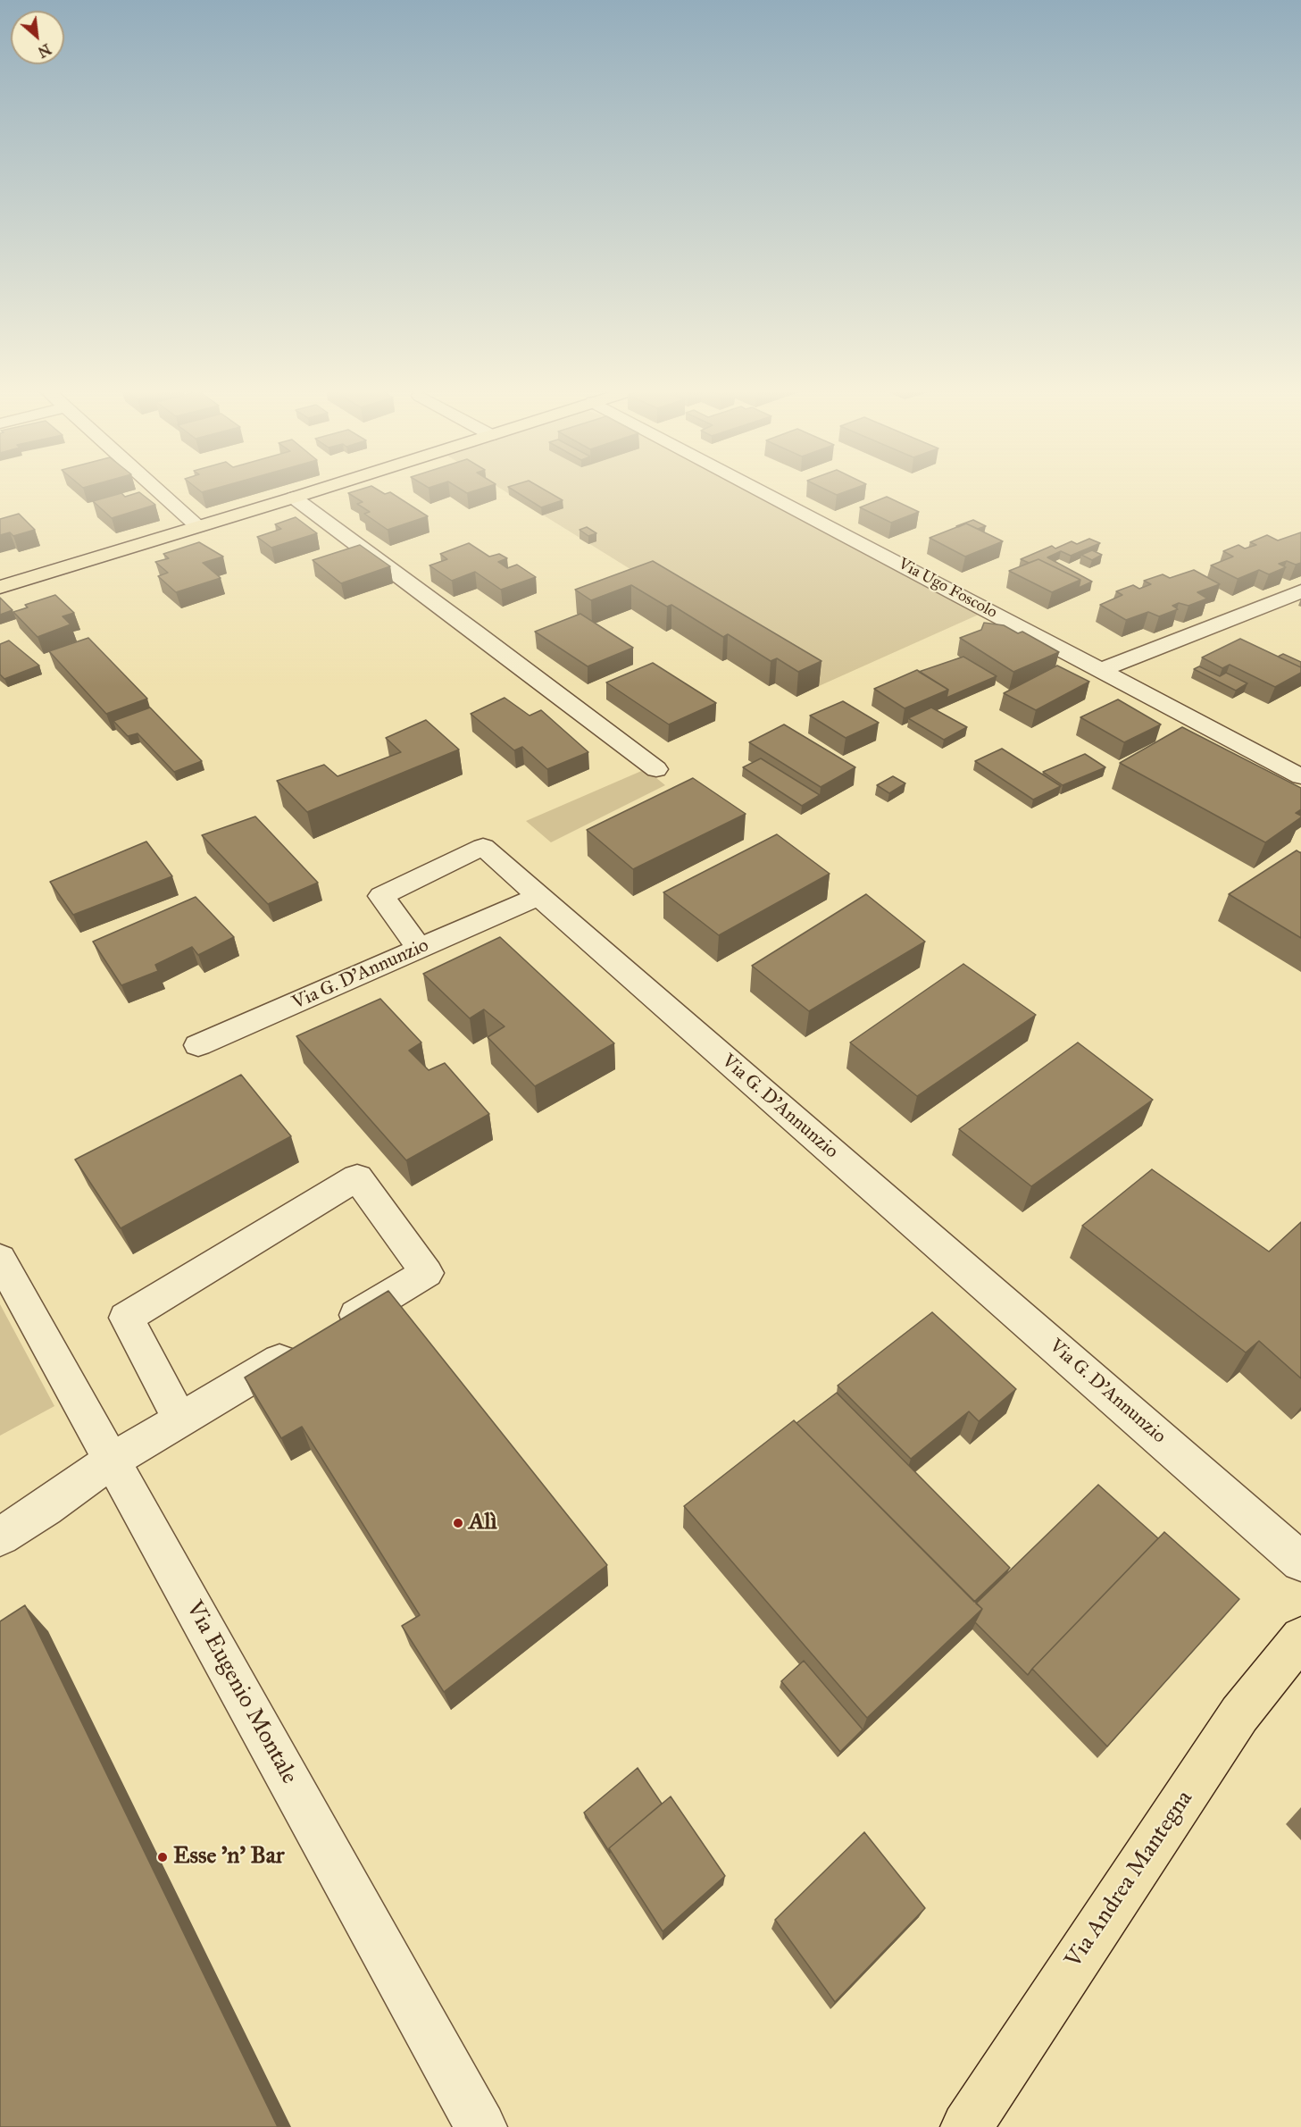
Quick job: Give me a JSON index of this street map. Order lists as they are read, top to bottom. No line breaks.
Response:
{"streets":{"main road":["Via Andrea Mantegna"],"street":["Via Ugo Foscolo","Via G. D'Annunzio","Via Eugenio Montale"]},"places":["Alì","Esse 'n' Bar"],"north":"bottom right"}
